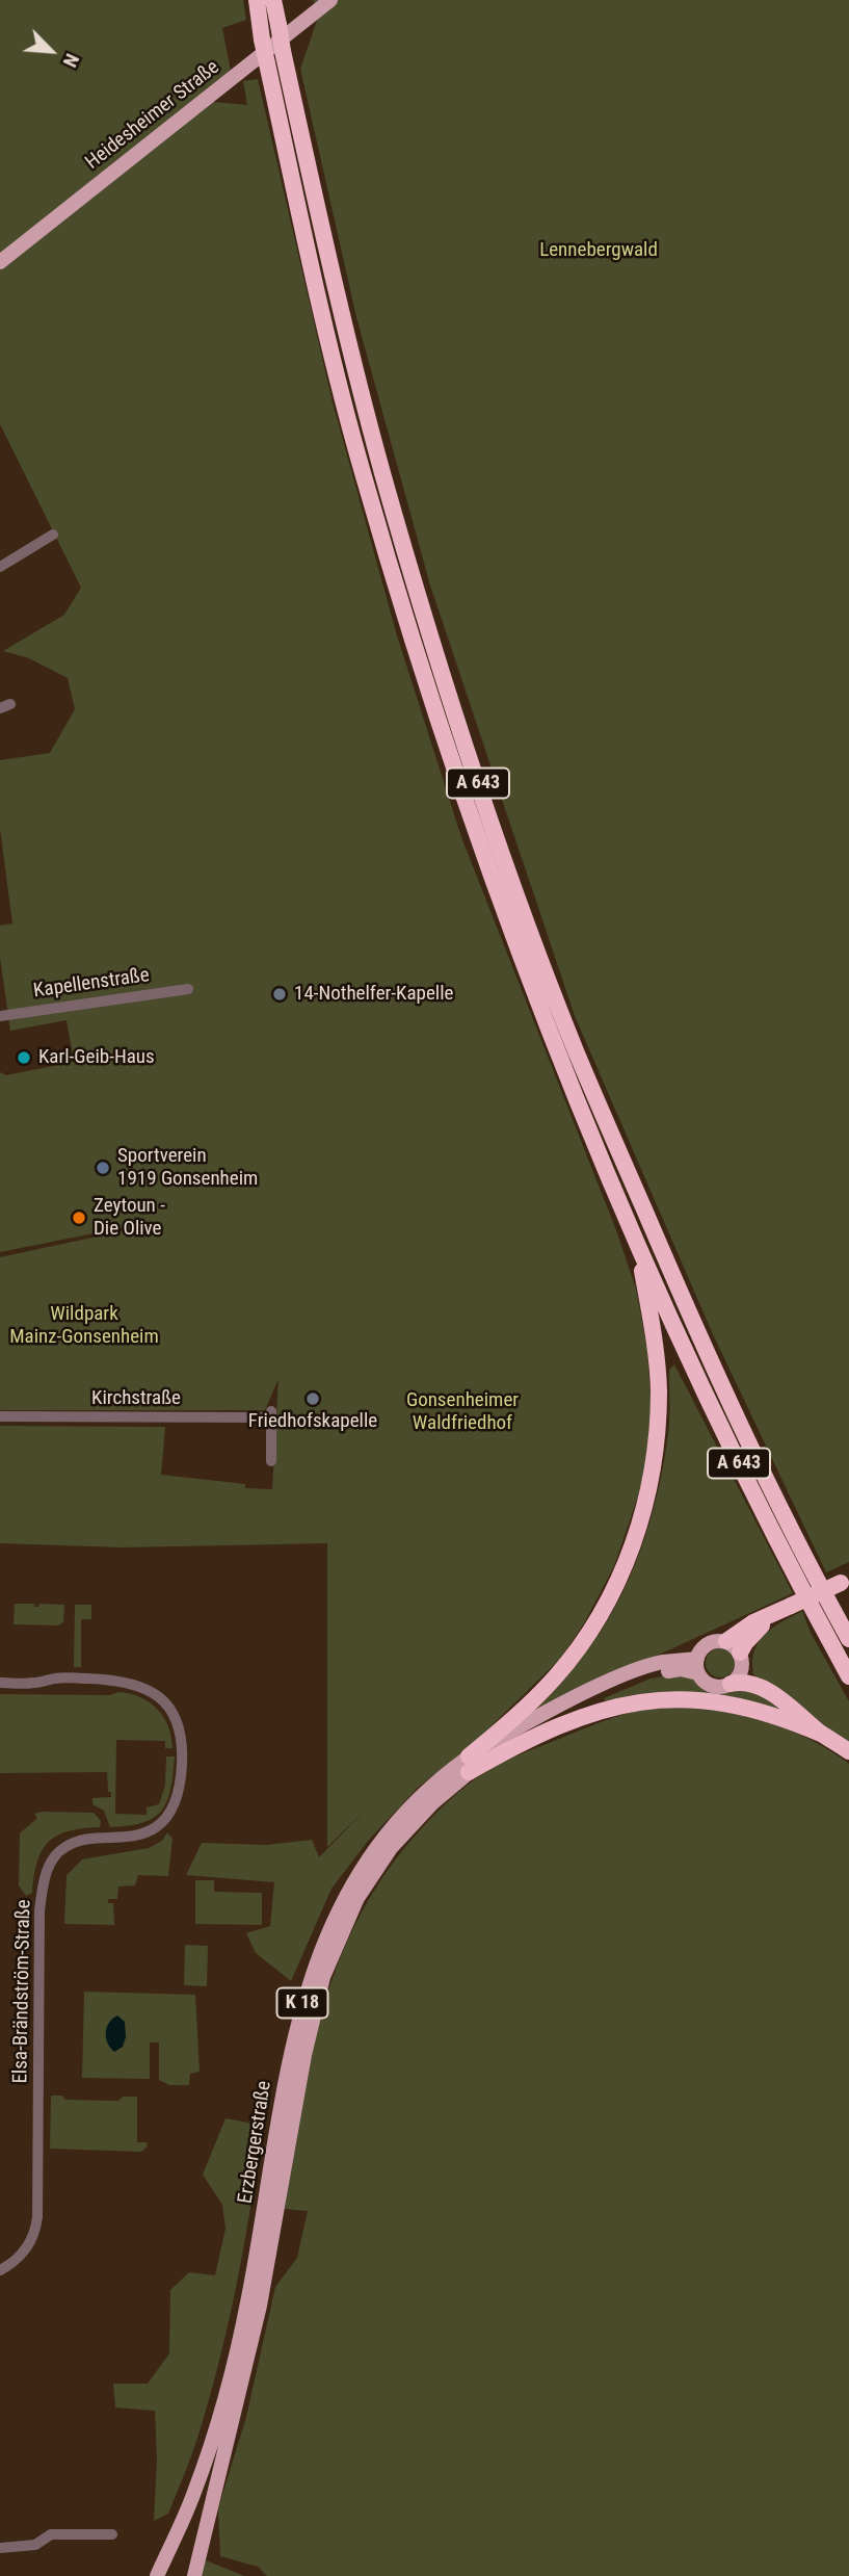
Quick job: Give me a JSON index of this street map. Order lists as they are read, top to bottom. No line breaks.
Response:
{"streets":{"highway":["A 643"],"main road":["Heidesheimer Straße","K 18","Erzbergerstraße"],"street":["Kapellenstraße","Kirchstraße","Elsa-Brändström-Straße"]},"parks":["Lennebergwald","Wildpark Mainz-Gonsenheim","Gonsenheimer Waldfriedhof"],"places":["14-Nothelfer-Kapelle","Karl-Geib-Haus","Sportverein 1919 Gonsenheim","Zeytoun - Die Olive","Friedhofskapelle"],"north":"bottom right"}
